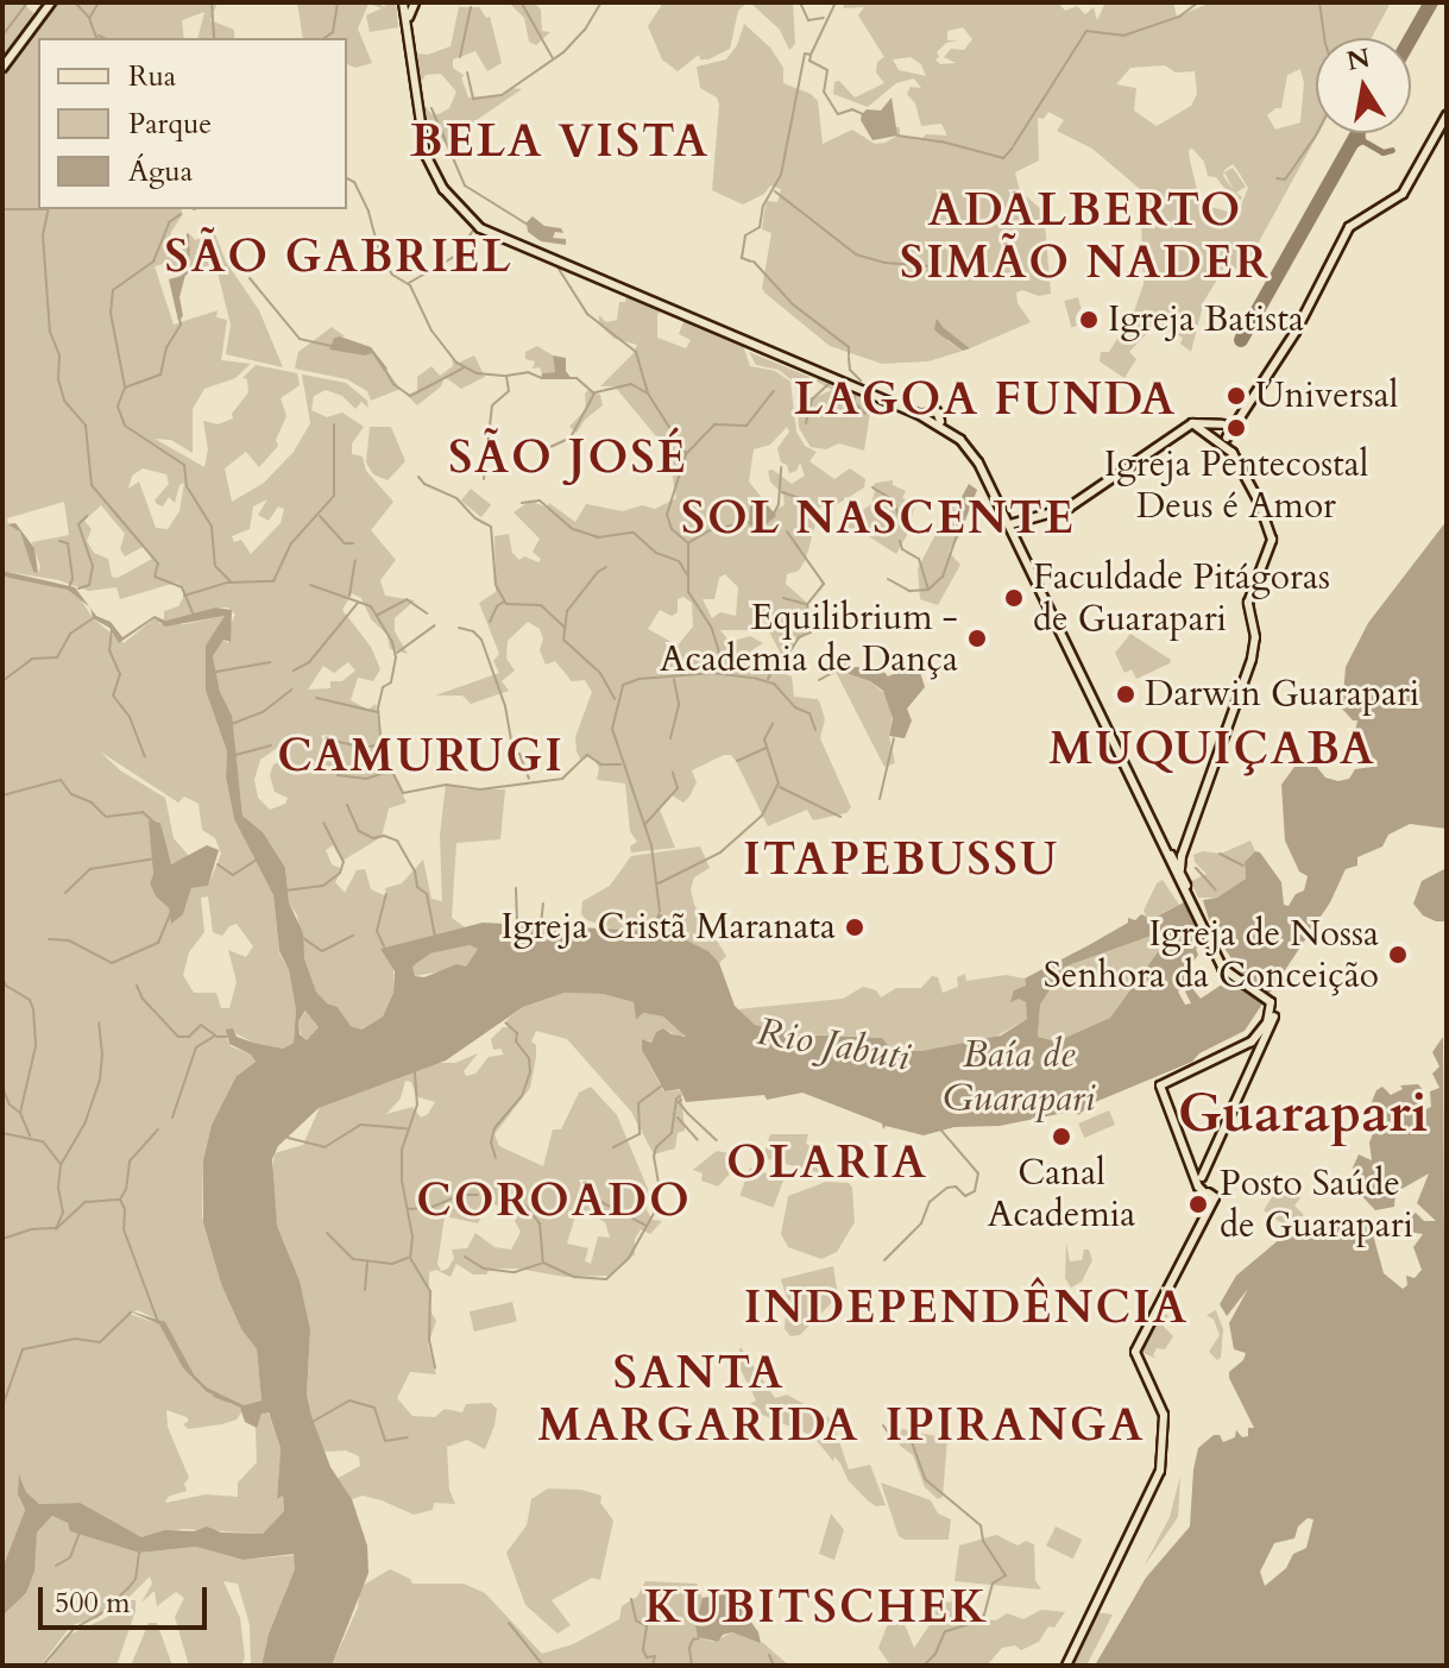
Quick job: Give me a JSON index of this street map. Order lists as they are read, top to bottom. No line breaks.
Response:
{"districts":["BELA VISTA","ADALBERTO SIMÃO NADER","SÃO GABRIEL","LAGOA FUNDA","SÃO JOSÉ","SOL NASCENTE","MUQUIÇABA","CAMURUGI","ITAPEBUSSU","Guarapari","OLARIA","COROADO","INDEPENDÊNCIA","SANTA MARGARIDA","IPIRANGA","KUBITSCHEK"],"water":["Rio Jabuti","Baía de Guarapari"],"places":["Igreja Batista","Universal","Igreja Pentecostal Deus é Amor","Faculdade Pitágoras de Guarapari","Equilibrium - Academia de Dança","Darwin Guarapari","Igreja Cristã Maranata","Igreja de Nossa Senhora da Conceição","Canal Academia","Posto Saúde de Guarapari"],"legend":["Rua","Parque","Água"],"scale_bar":"500 m","north":"top"}
